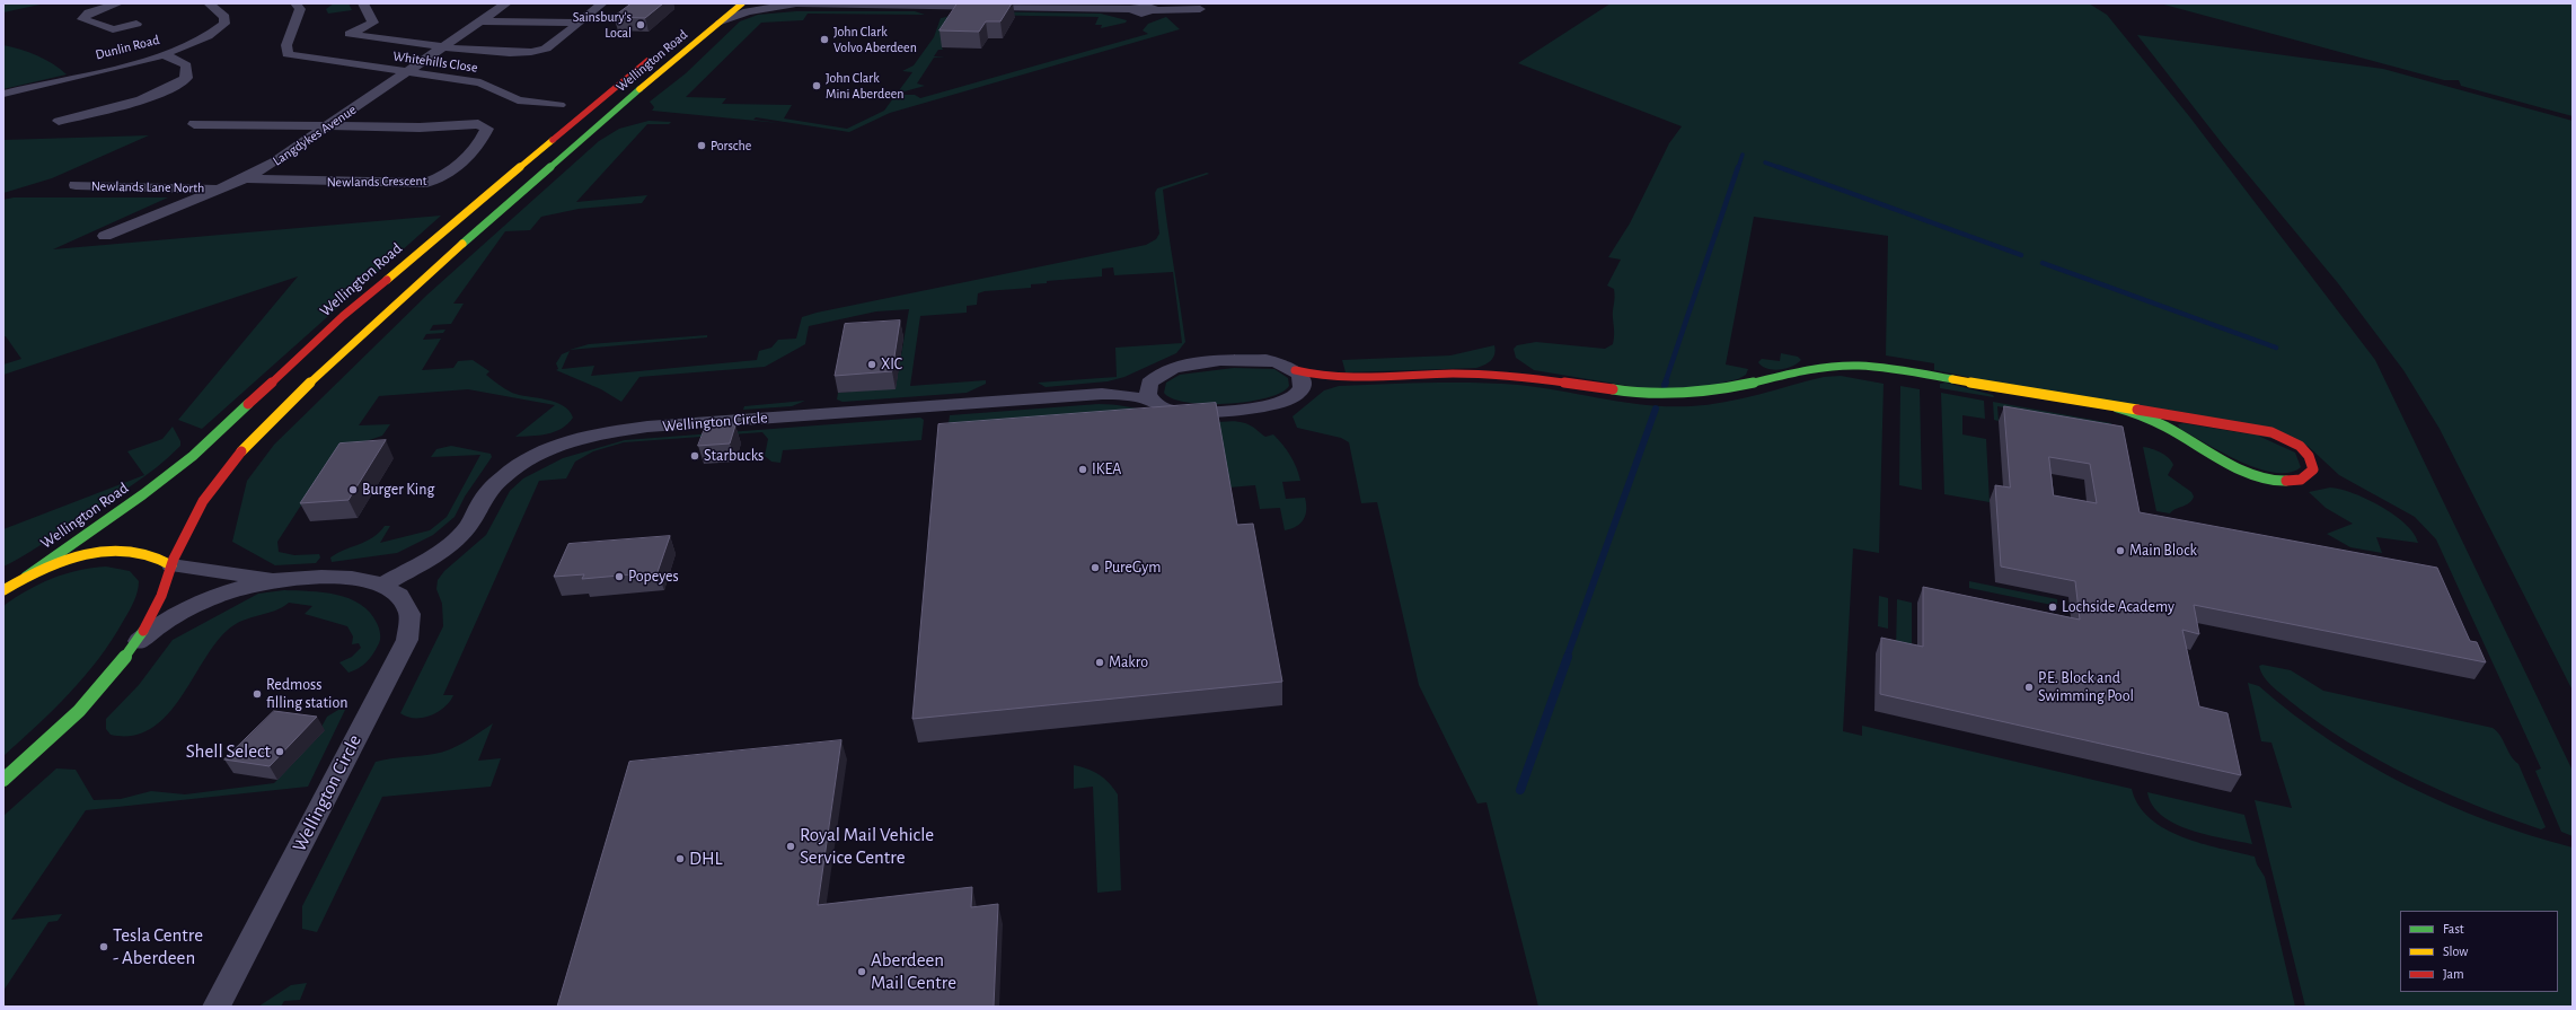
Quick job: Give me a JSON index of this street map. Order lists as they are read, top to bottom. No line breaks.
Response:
{"streets":{"main road":["Wellington Road"],"street":["Dunlin Road","Whitehills Close","Langdykes Avenue","Newlands Crescent","Newlands Lane North","Wellington Circle"]},"crossings":[["Wellington Road","Wellington Circle"],["Whitehills Close","Langdykes Avenue"],["Langdykes Avenue","Newlands Crescent"],["Langdykes Avenue","Newlands Lane North"]],"places":["Sainsbury's Local","John Clark Volvo Aberdeen","John Clark Mini Aberdeen","Porsche","XIC","Starbucks","IKEA","Burger King","Main Block","PureGym","Popeyes","Lochside Academy","Makro","P.E. Block and Swimming Pool","Redmoss filling station","Shell Select","Royal Mail Vehicle Service Centre","DHL","Tesla Centre - Aberdeen","Aberdeen Mail Centre"],"legend":["Fast","Slow","Jam"]}
